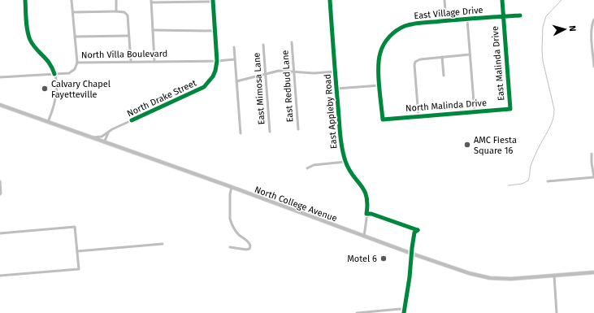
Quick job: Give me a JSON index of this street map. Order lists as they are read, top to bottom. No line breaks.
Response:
{"streets":{"main road":["North College Avenue"],"street":["East Village Drive","North Villa Boulevard","East Malinda Drive","East Redbud Lane","East Mimosa Lane","North Drake Street","North Malinda Drive","East Appleby Road"]},"crossings":[["East Village Drive","East Malinda Drive"],["East Village Drive","North Malinda Drive"],["North Villa Boulevard","North Drake Street"],["East Malinda Drive","North Malinda Drive"],["North Drake Street","North College Avenue"],["East Appleby Road","North College Avenue"]],"places":["Calvary Chapel Fayetteville","AMC Fiesta Square 16","Motel 6"],"north":"right"}
